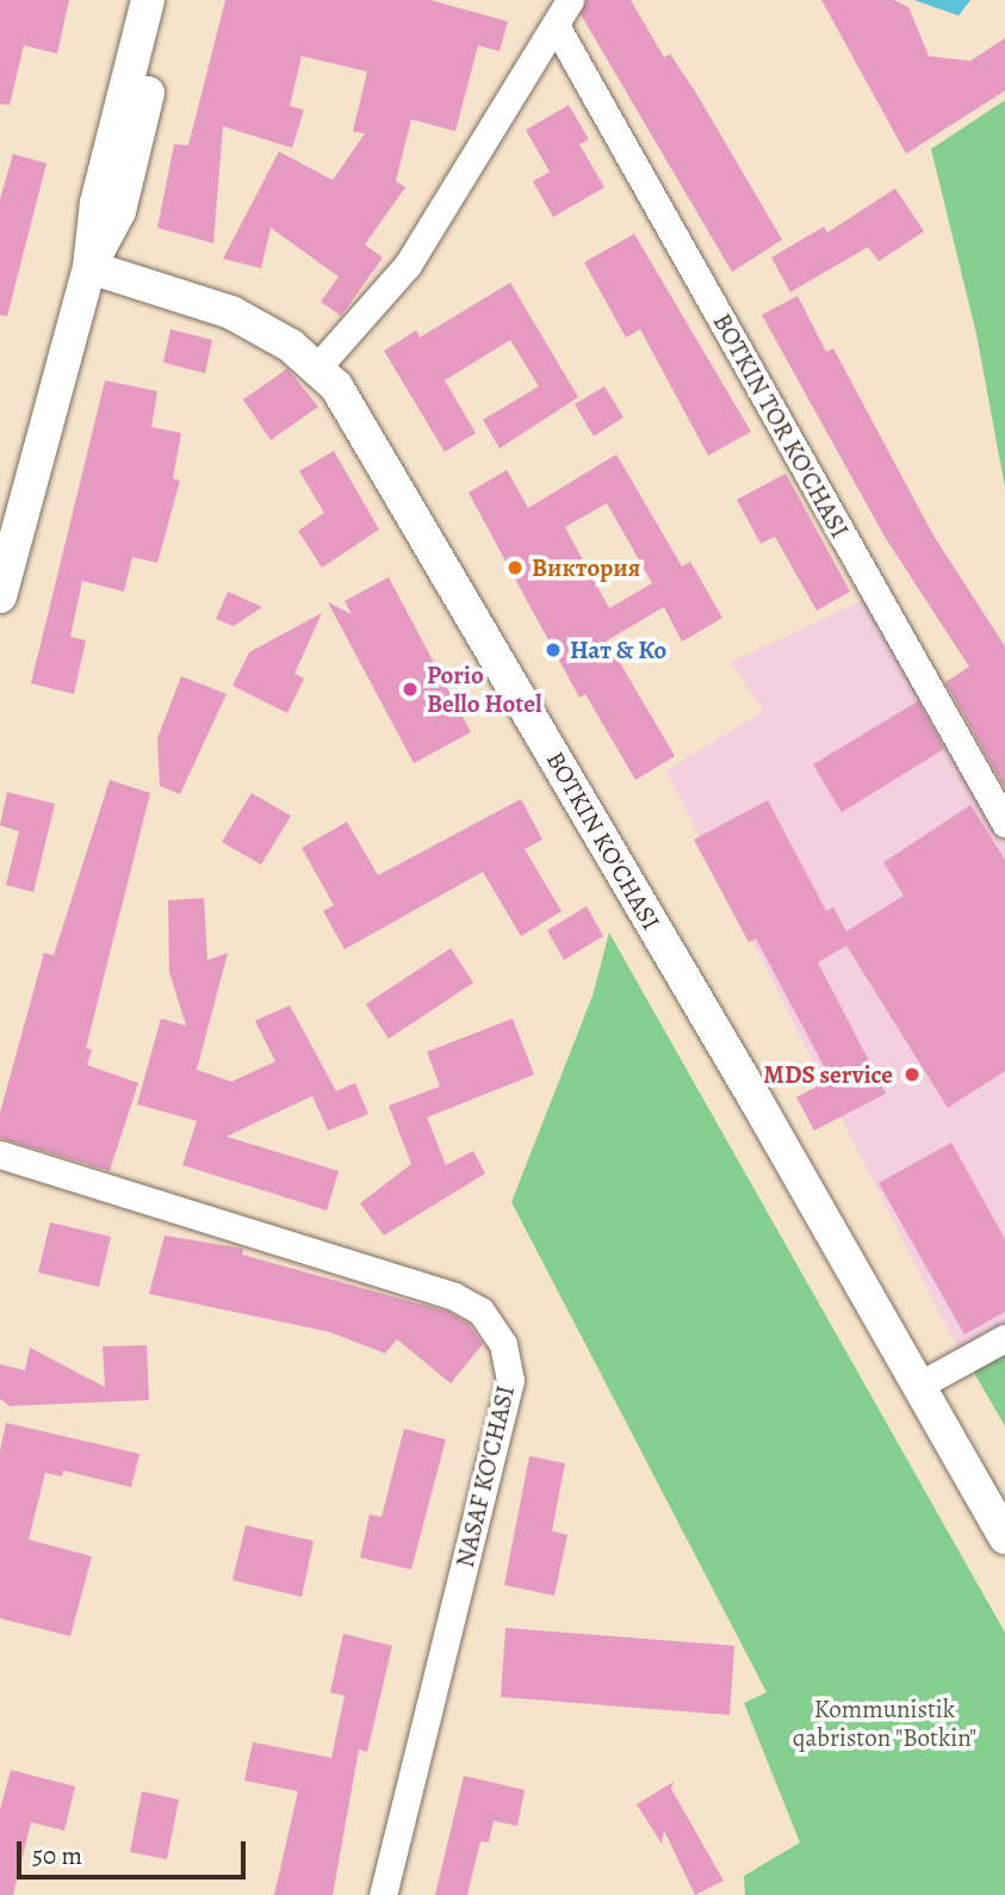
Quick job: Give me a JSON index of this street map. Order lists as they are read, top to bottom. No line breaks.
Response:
{"streets":{"street":["BOTKIN TOR KO'CHASI","BOTKIN KO'CHASI","NASAF KO'CHASI"]},"parks":["Kommunistik qabriston \"Botkin\""],"places":["Виктория","Нат & Ко","Porio Bello Hotel","MDS service"],"scale_bar":"50 m"}
